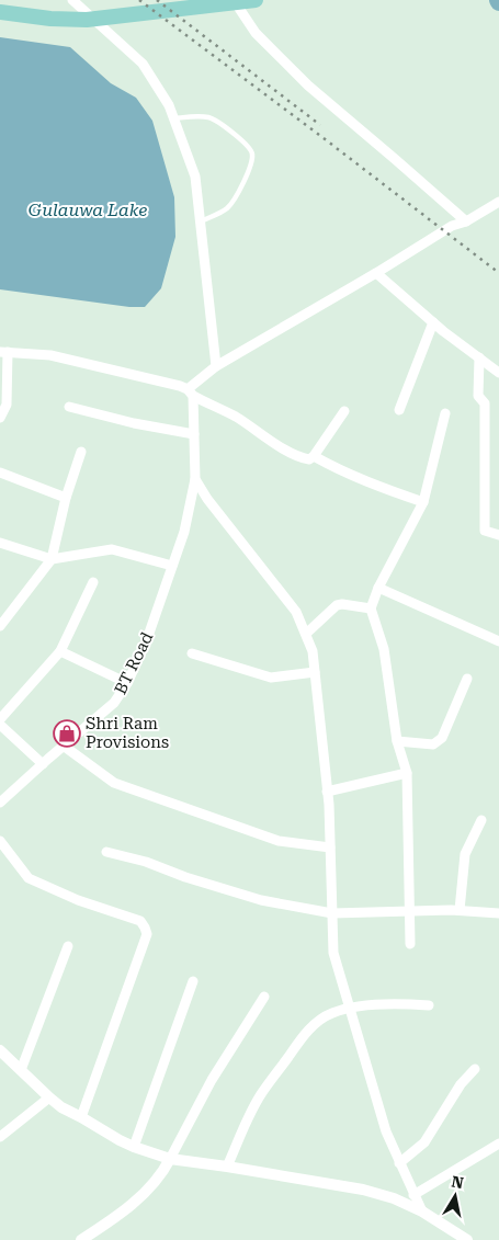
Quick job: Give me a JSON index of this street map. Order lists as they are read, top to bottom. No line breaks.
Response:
{"streets":{"street":["BT Road"]},"water":["Gulauwa Lake"],"places":{"shop":["Shri Ram Provisions"]},"north":"top"}
